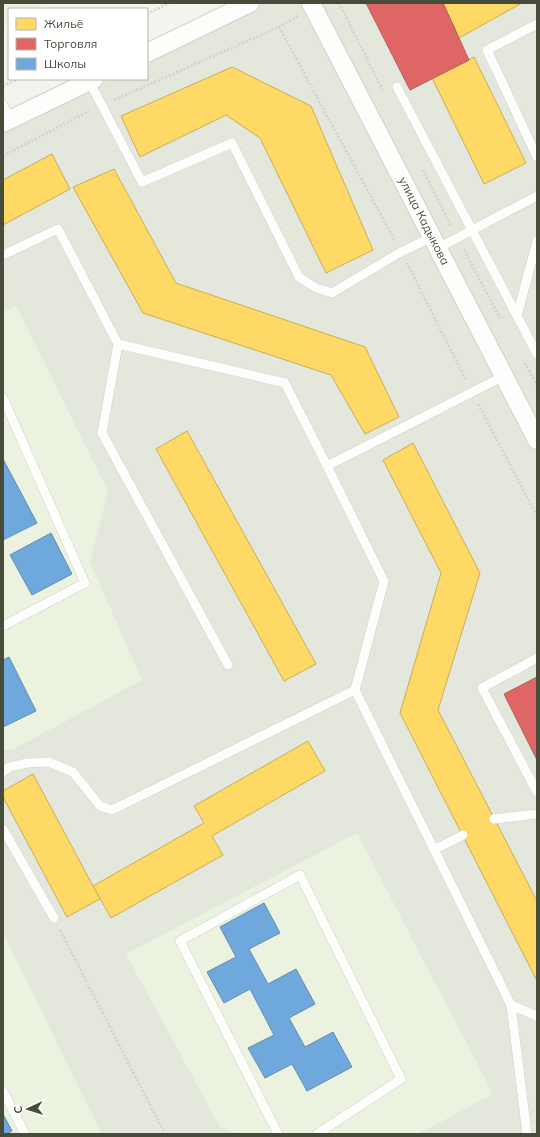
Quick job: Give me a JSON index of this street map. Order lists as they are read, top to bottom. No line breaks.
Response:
{"streets":{"street":["улица Кадыкова"]},"legend":["Жильё","Торговля","Школы"],"north":"left"}
